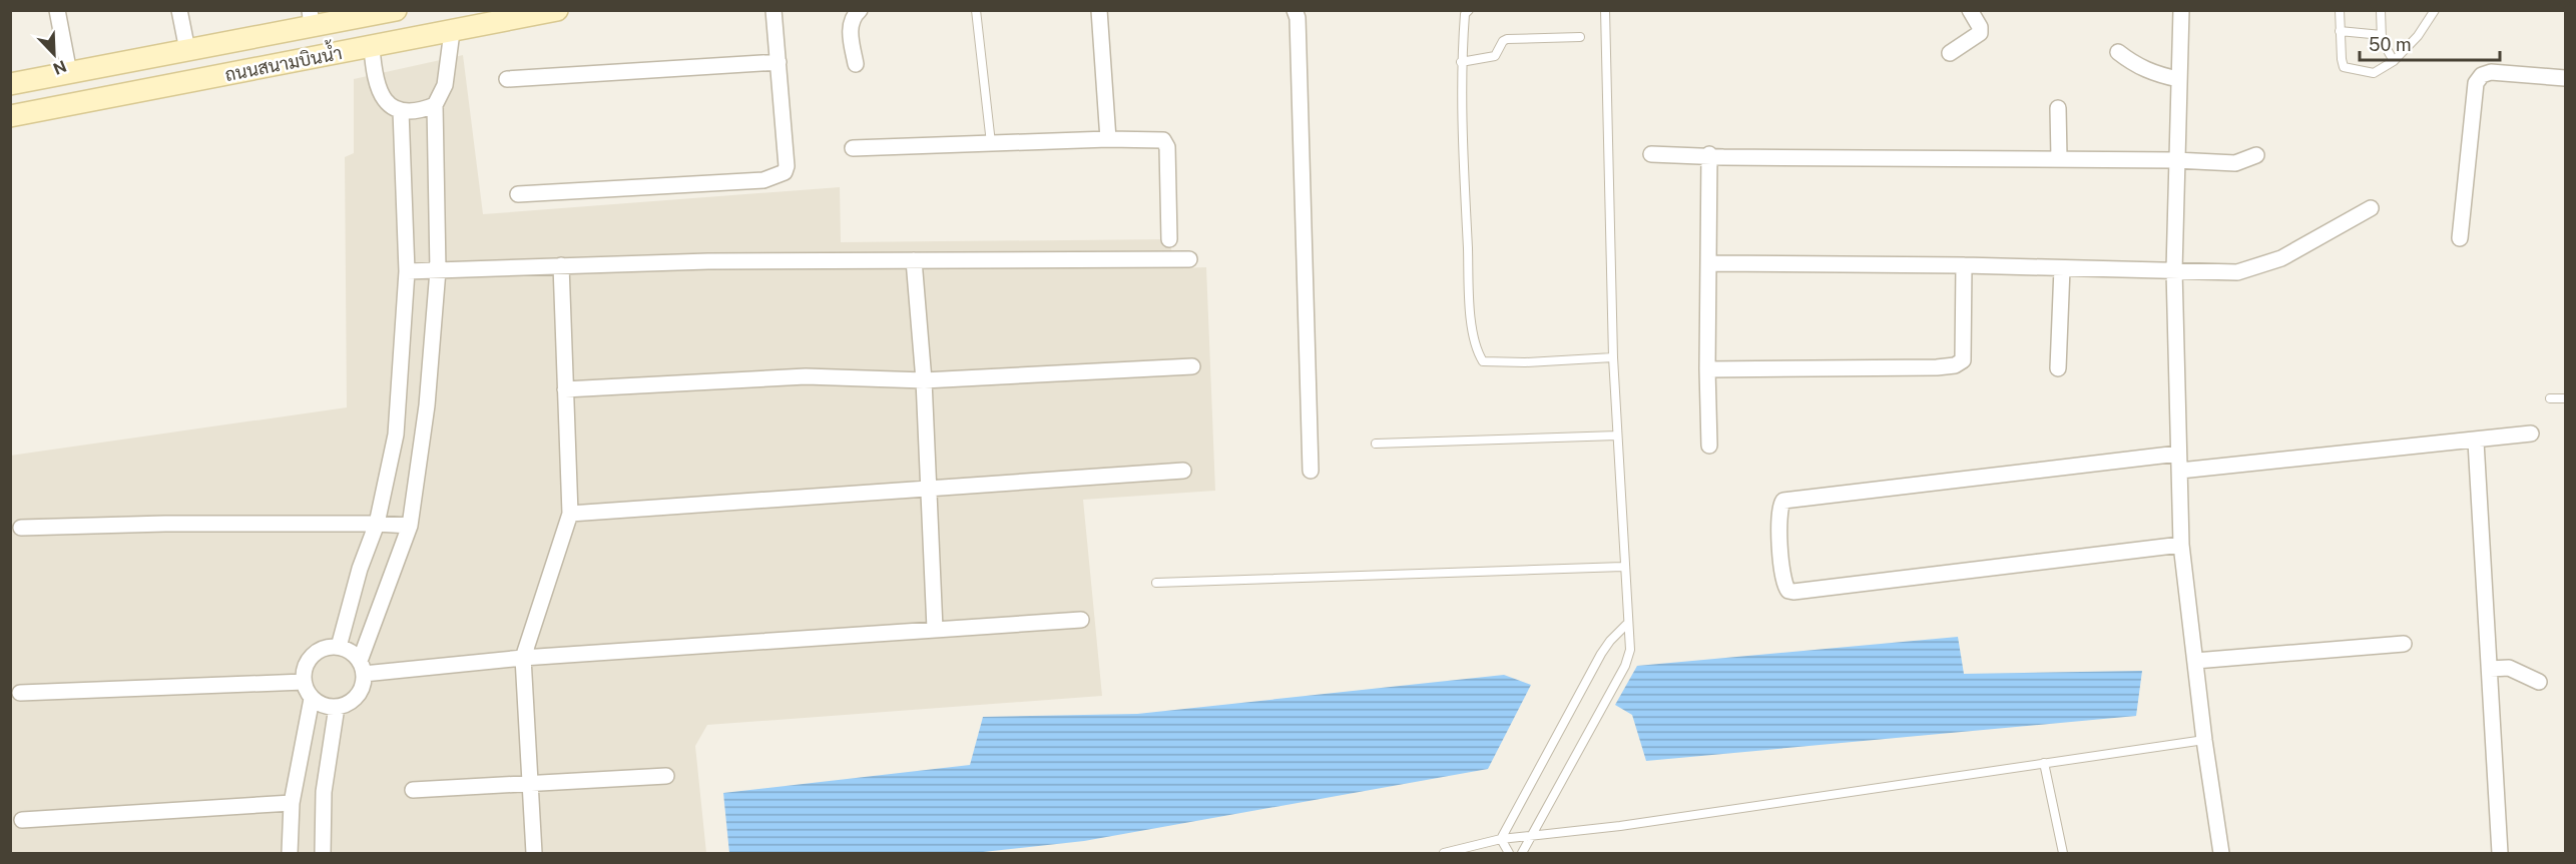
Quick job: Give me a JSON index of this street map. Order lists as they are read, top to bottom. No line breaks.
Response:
{"streets":{"main road":["ถนนสนามบินน้ำ"]},"scale_bar":"50 m","north":"bottom right"}
